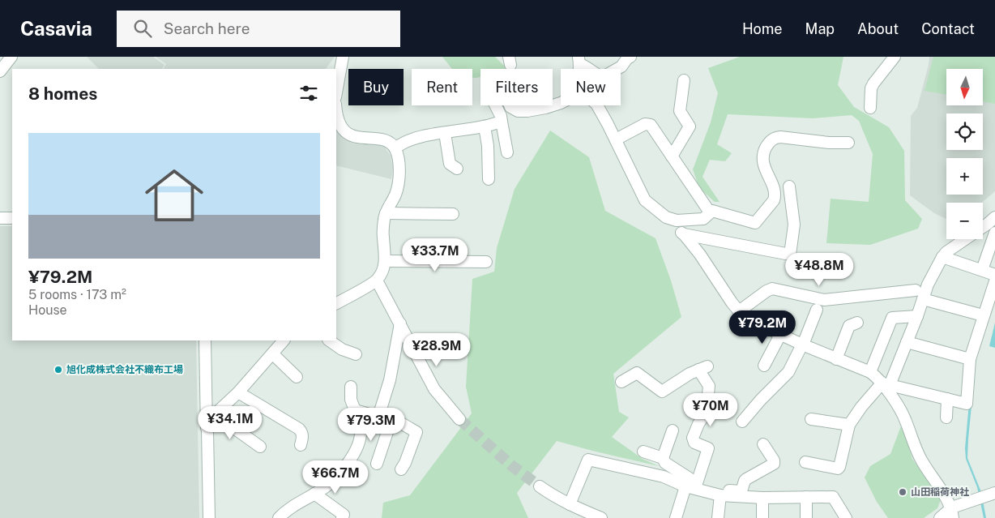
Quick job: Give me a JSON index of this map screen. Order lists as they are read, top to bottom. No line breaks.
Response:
{"places":["旭化成株式会社不織布工場","山田稲荷神社"],"north":"bottom","page":{"header":"Casavia","search":"Search here","nav":["Home","Map","About","Contact"],"map_buttons":["+","−"],"chip":["Buy","Rent","Filters","New"],"heading":"8 homes","list":[{"name":"¥79.2M","note":"5 rooms · 173 m² · House"}],"price":["¥33.7M","¥48.8M","¥79.2M","¥28.9M","¥70M","¥34.1M","¥79.3M","¥66.7M"]}}
